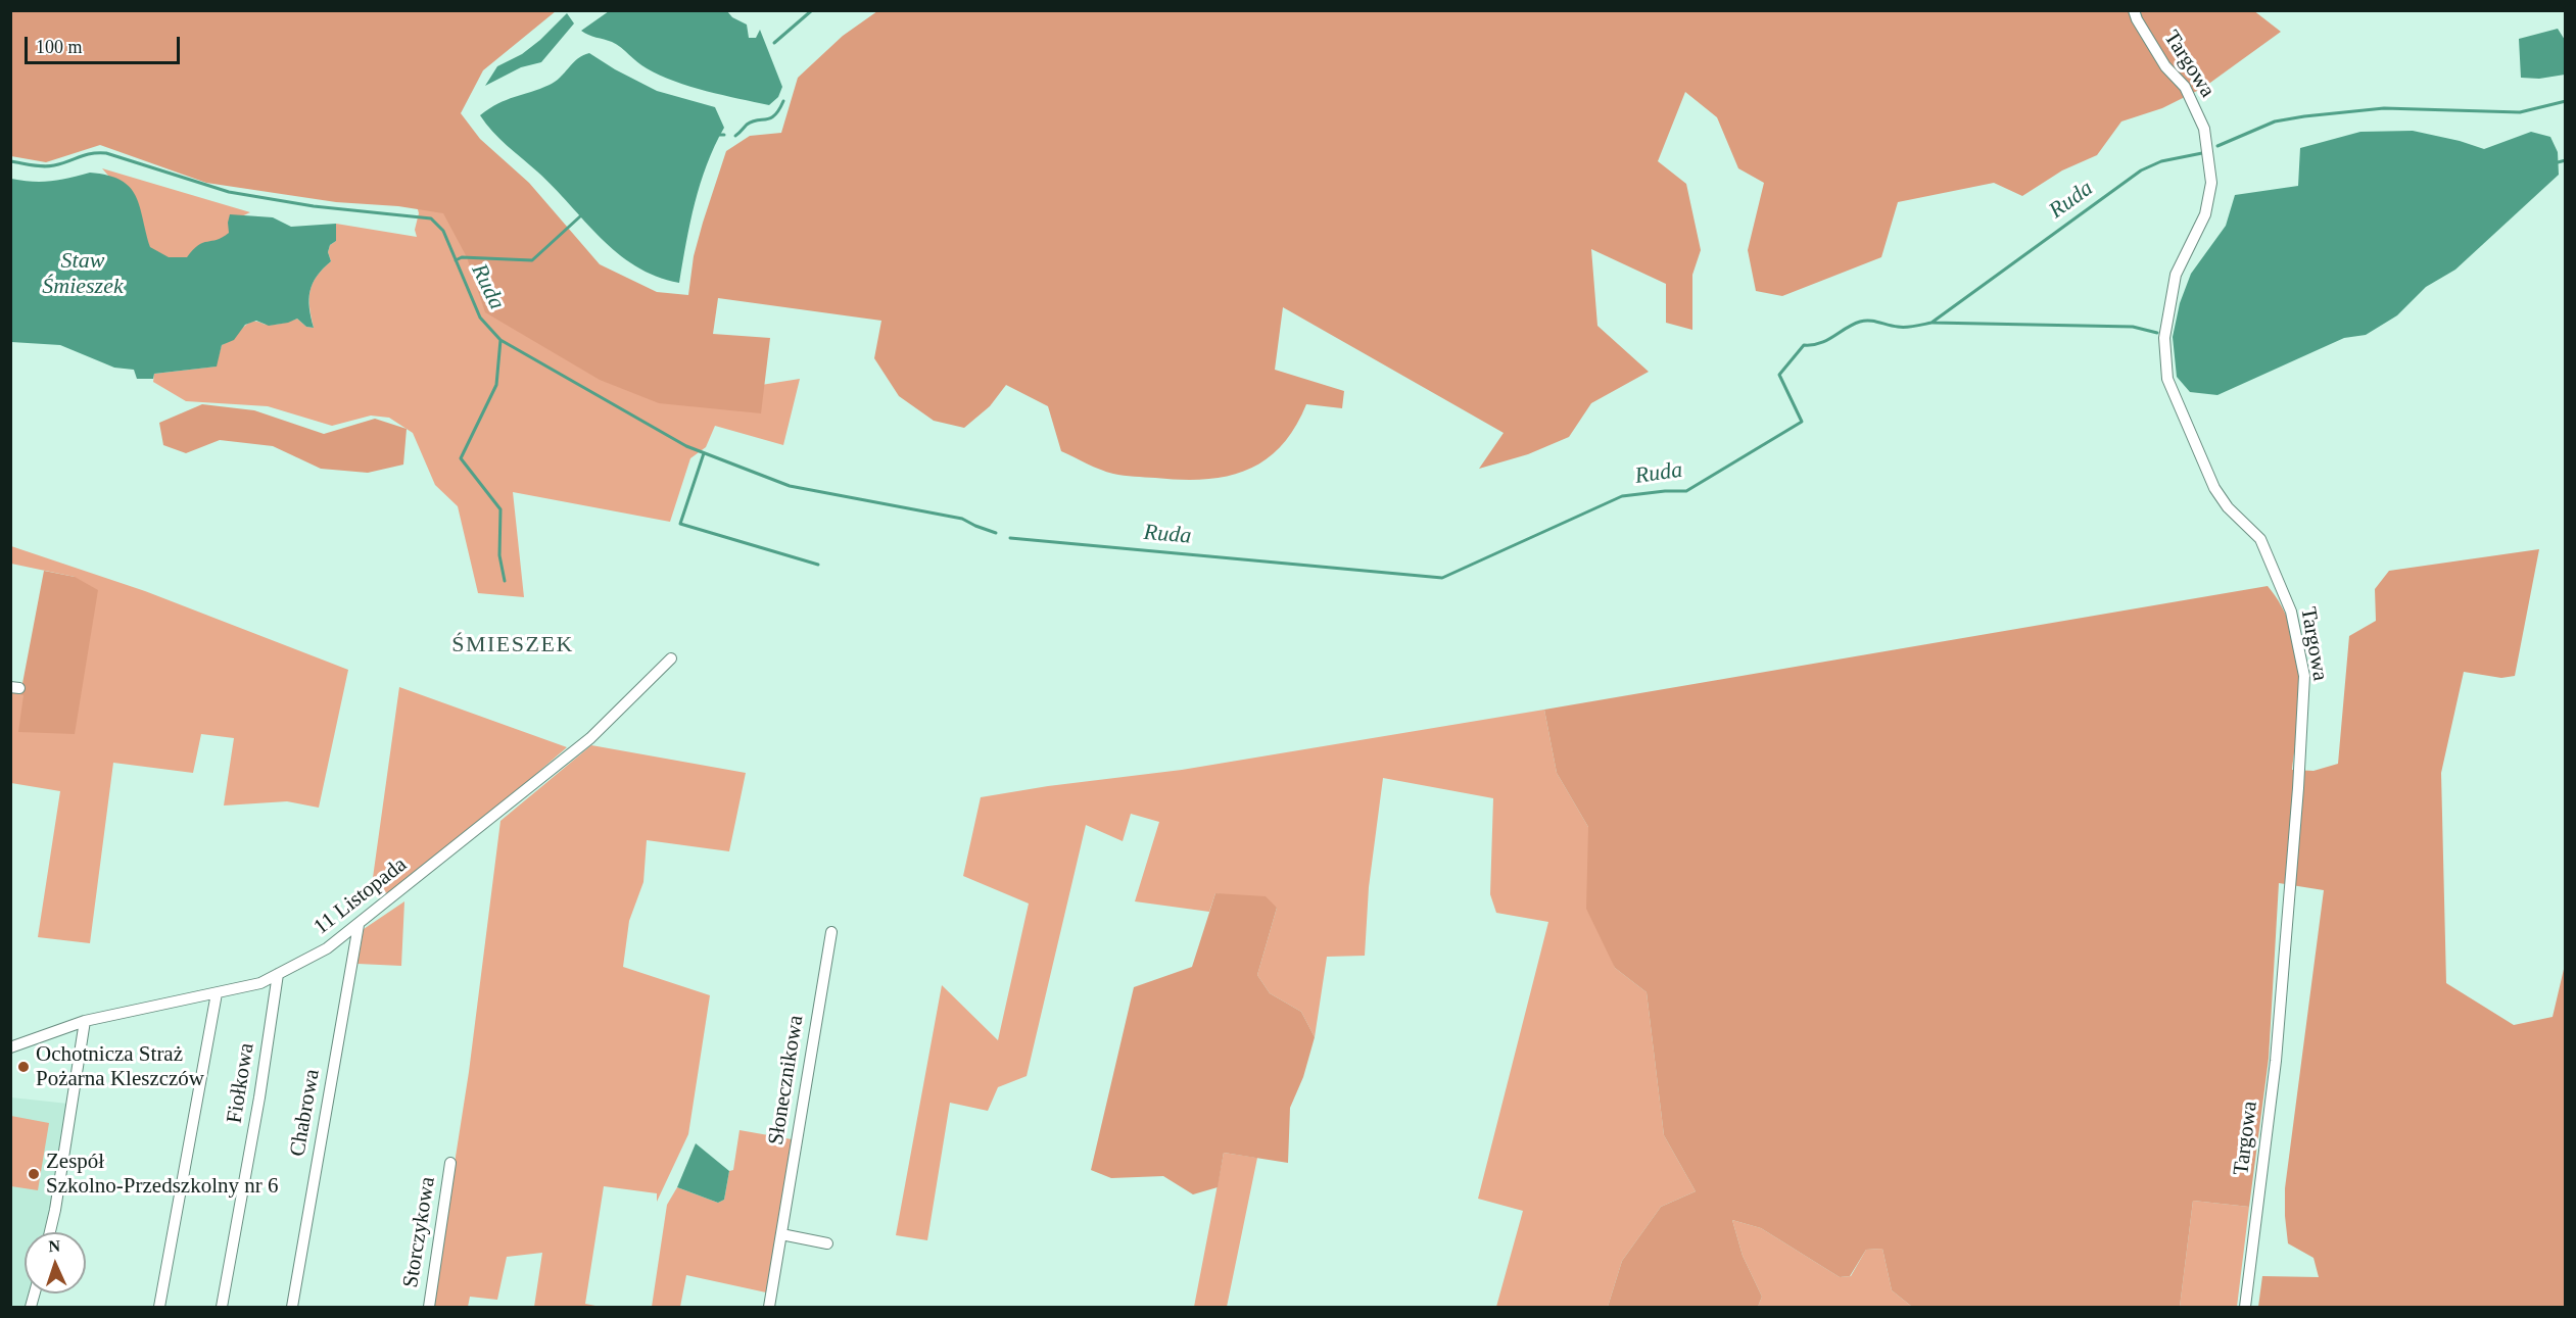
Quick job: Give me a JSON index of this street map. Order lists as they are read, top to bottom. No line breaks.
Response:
{"streets":{"street":["Targowa","11 Listopada","Słonecznikowa","Fiołkowa","Chabrowa","Storczykowa"]},"crossings":[["11 Listopada","Fiołkowa"],["11 Listopada","Chabrowa"]],"districts":["ŚMIESZEK"],"water":["Ruda","Staw Śmieszek"],"places":["Ochotnicza Straż Pożarna Kleszczów","Zespół Szkolno-Przedszkolny nr 6"],"scale_bar":"100 m","north":"top"}
